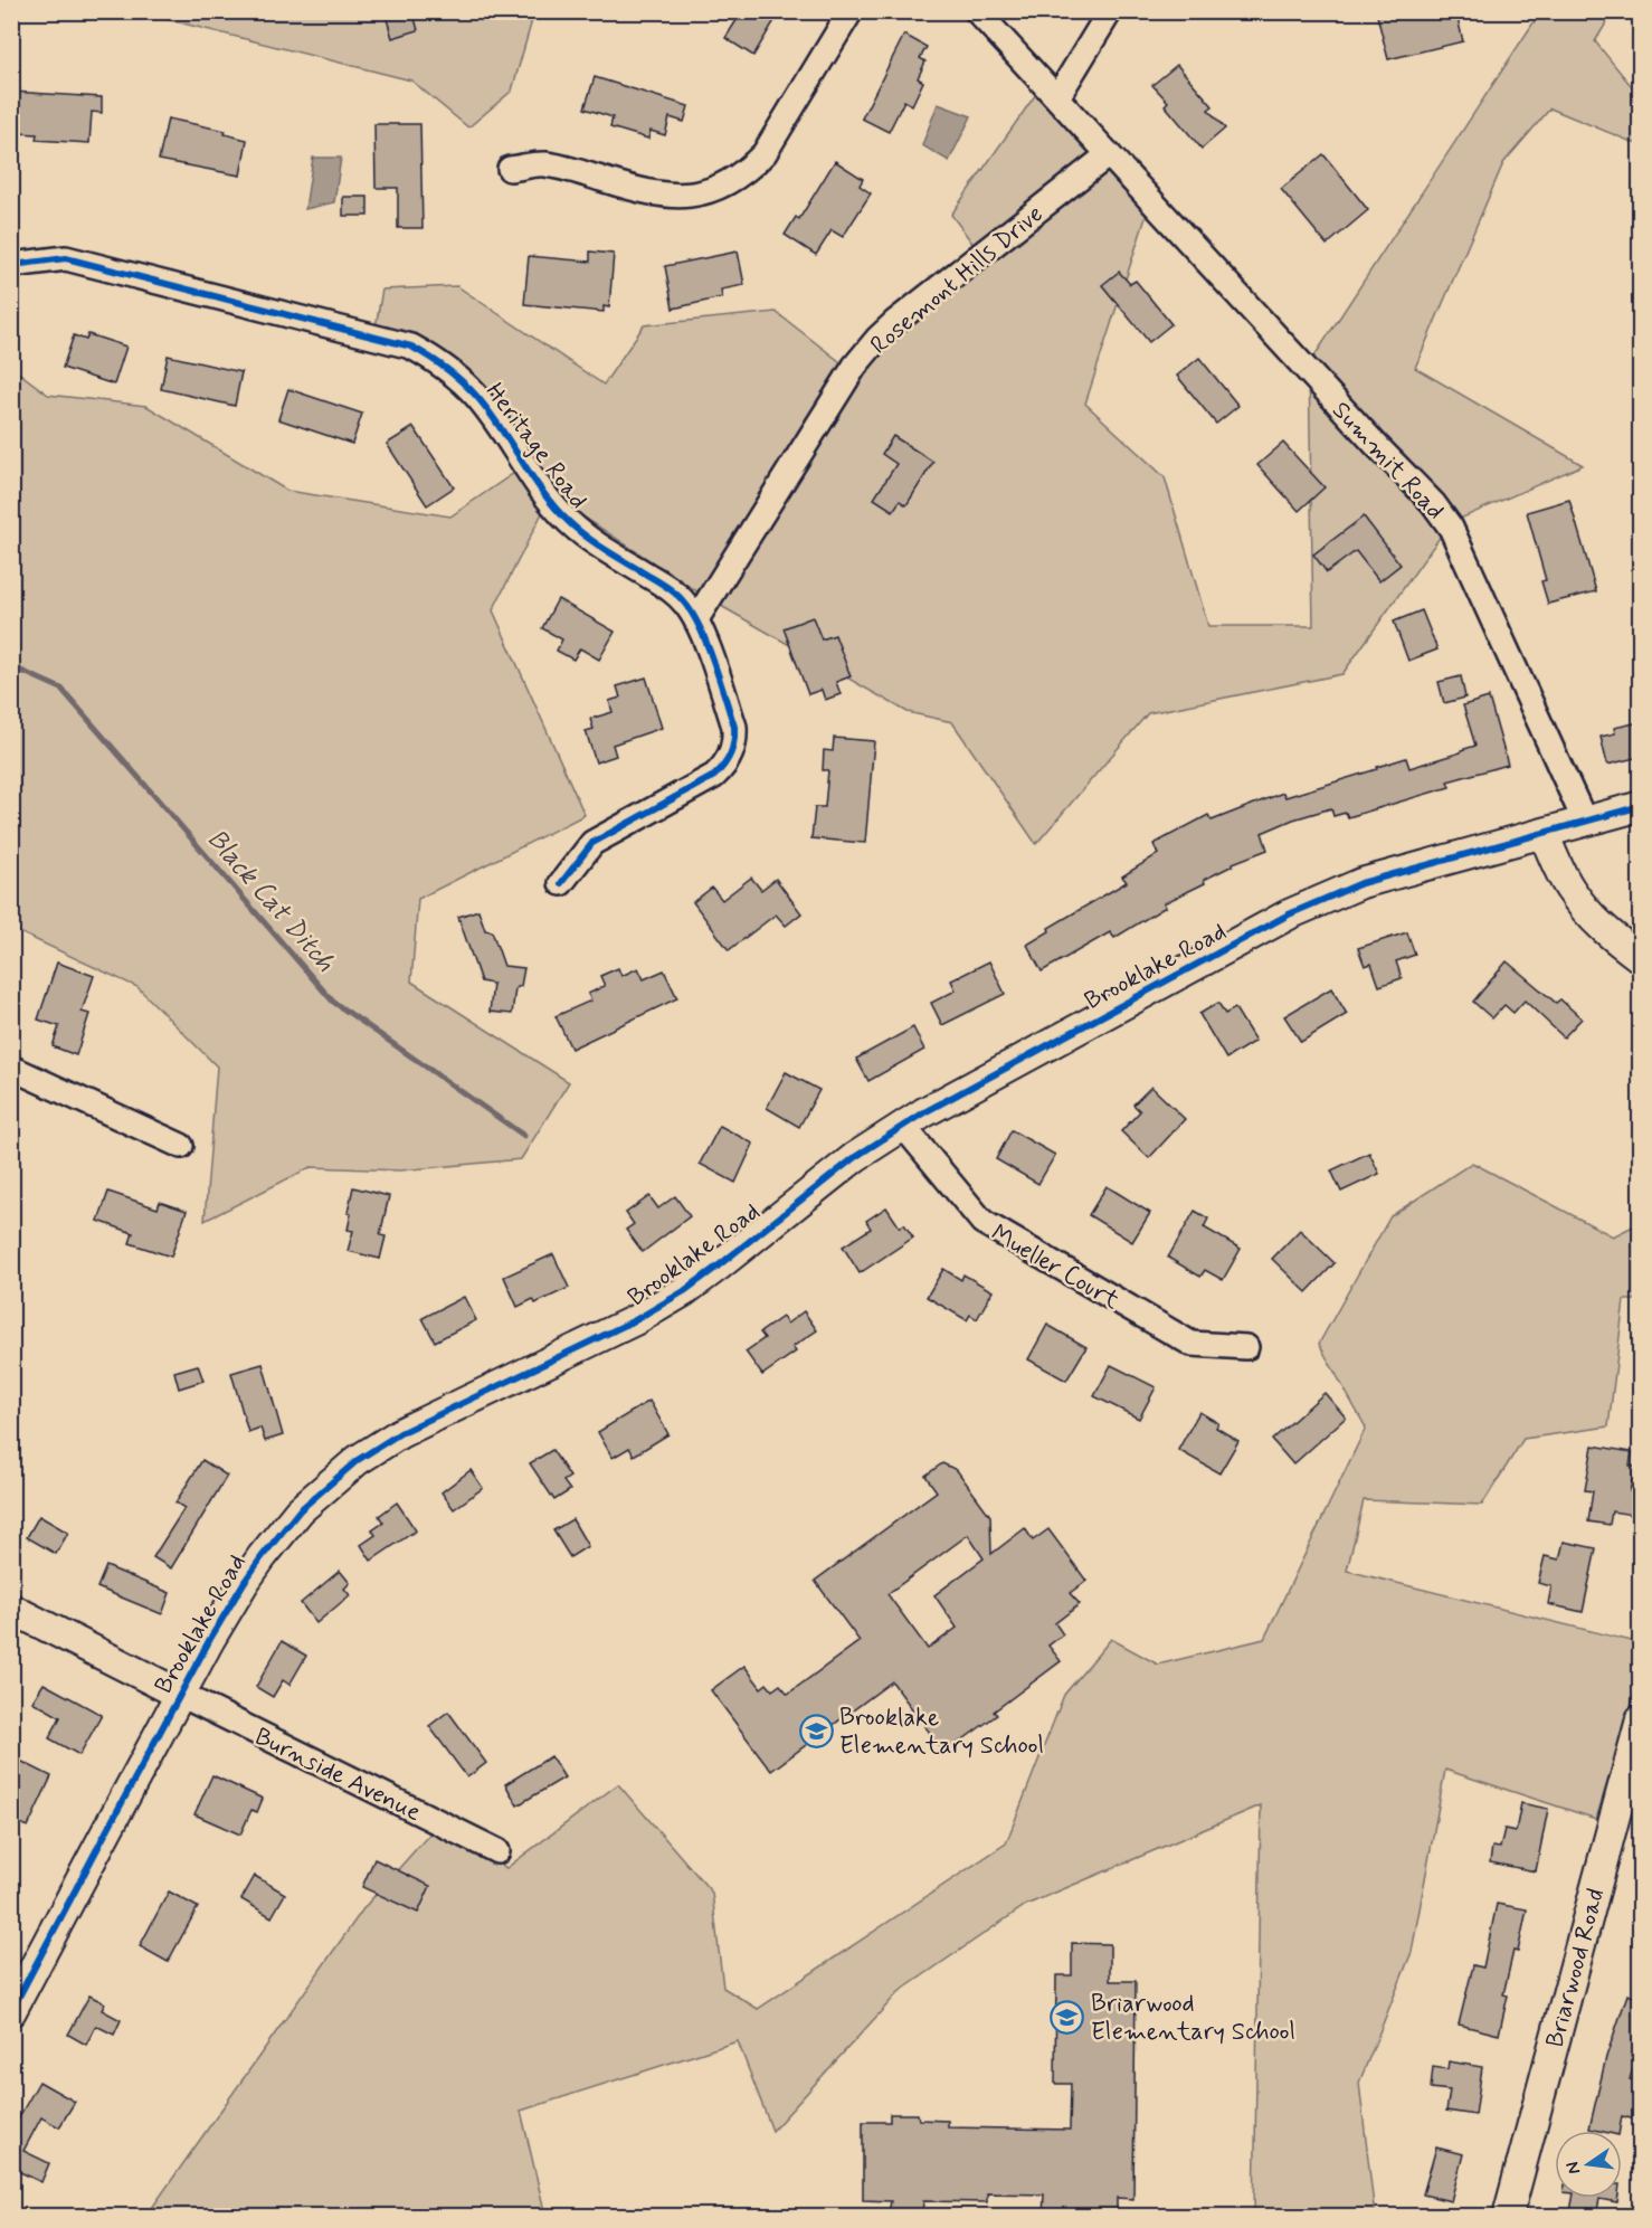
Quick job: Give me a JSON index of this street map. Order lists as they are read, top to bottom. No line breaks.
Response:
{"streets":{"street":["Rosemont Hills Drive","Heritage Road","Summit Road","Brooklake Road","Mueller Court","Burnside Avenue","Briarwood Road"]},"crossings":[["Rosemont Hills Drive","Heritage Road"],["Rosemont Hills Drive","Summit Road"],["Summit Road","Brooklake Road"],["Brooklake Road","Mueller Court"],["Brooklake Road","Burnside Avenue"]],"water":["Black Cat Ditch"],"places":{"school or university":["Brooklake Elementary School","Briarwood Elementary School"]},"north":"left"}
